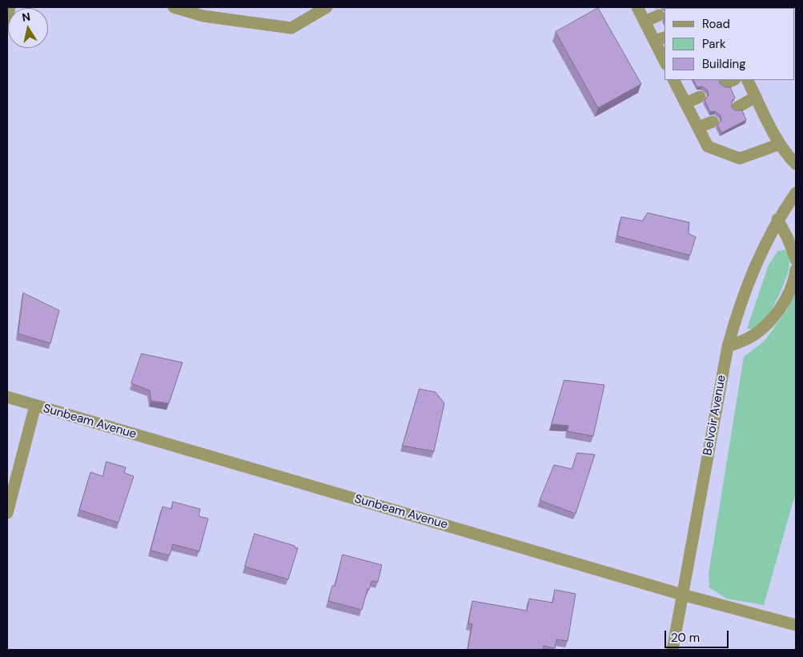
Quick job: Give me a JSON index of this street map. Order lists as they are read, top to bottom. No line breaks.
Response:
{"streets":{"street":["Belvoir Avenue","Sunbeam Avenue"]},"crossings":[["Belvoir Avenue","Sunbeam Avenue"]],"legend":["Road","Park","Building"],"scale_bar":"20 m","north":"top"}
